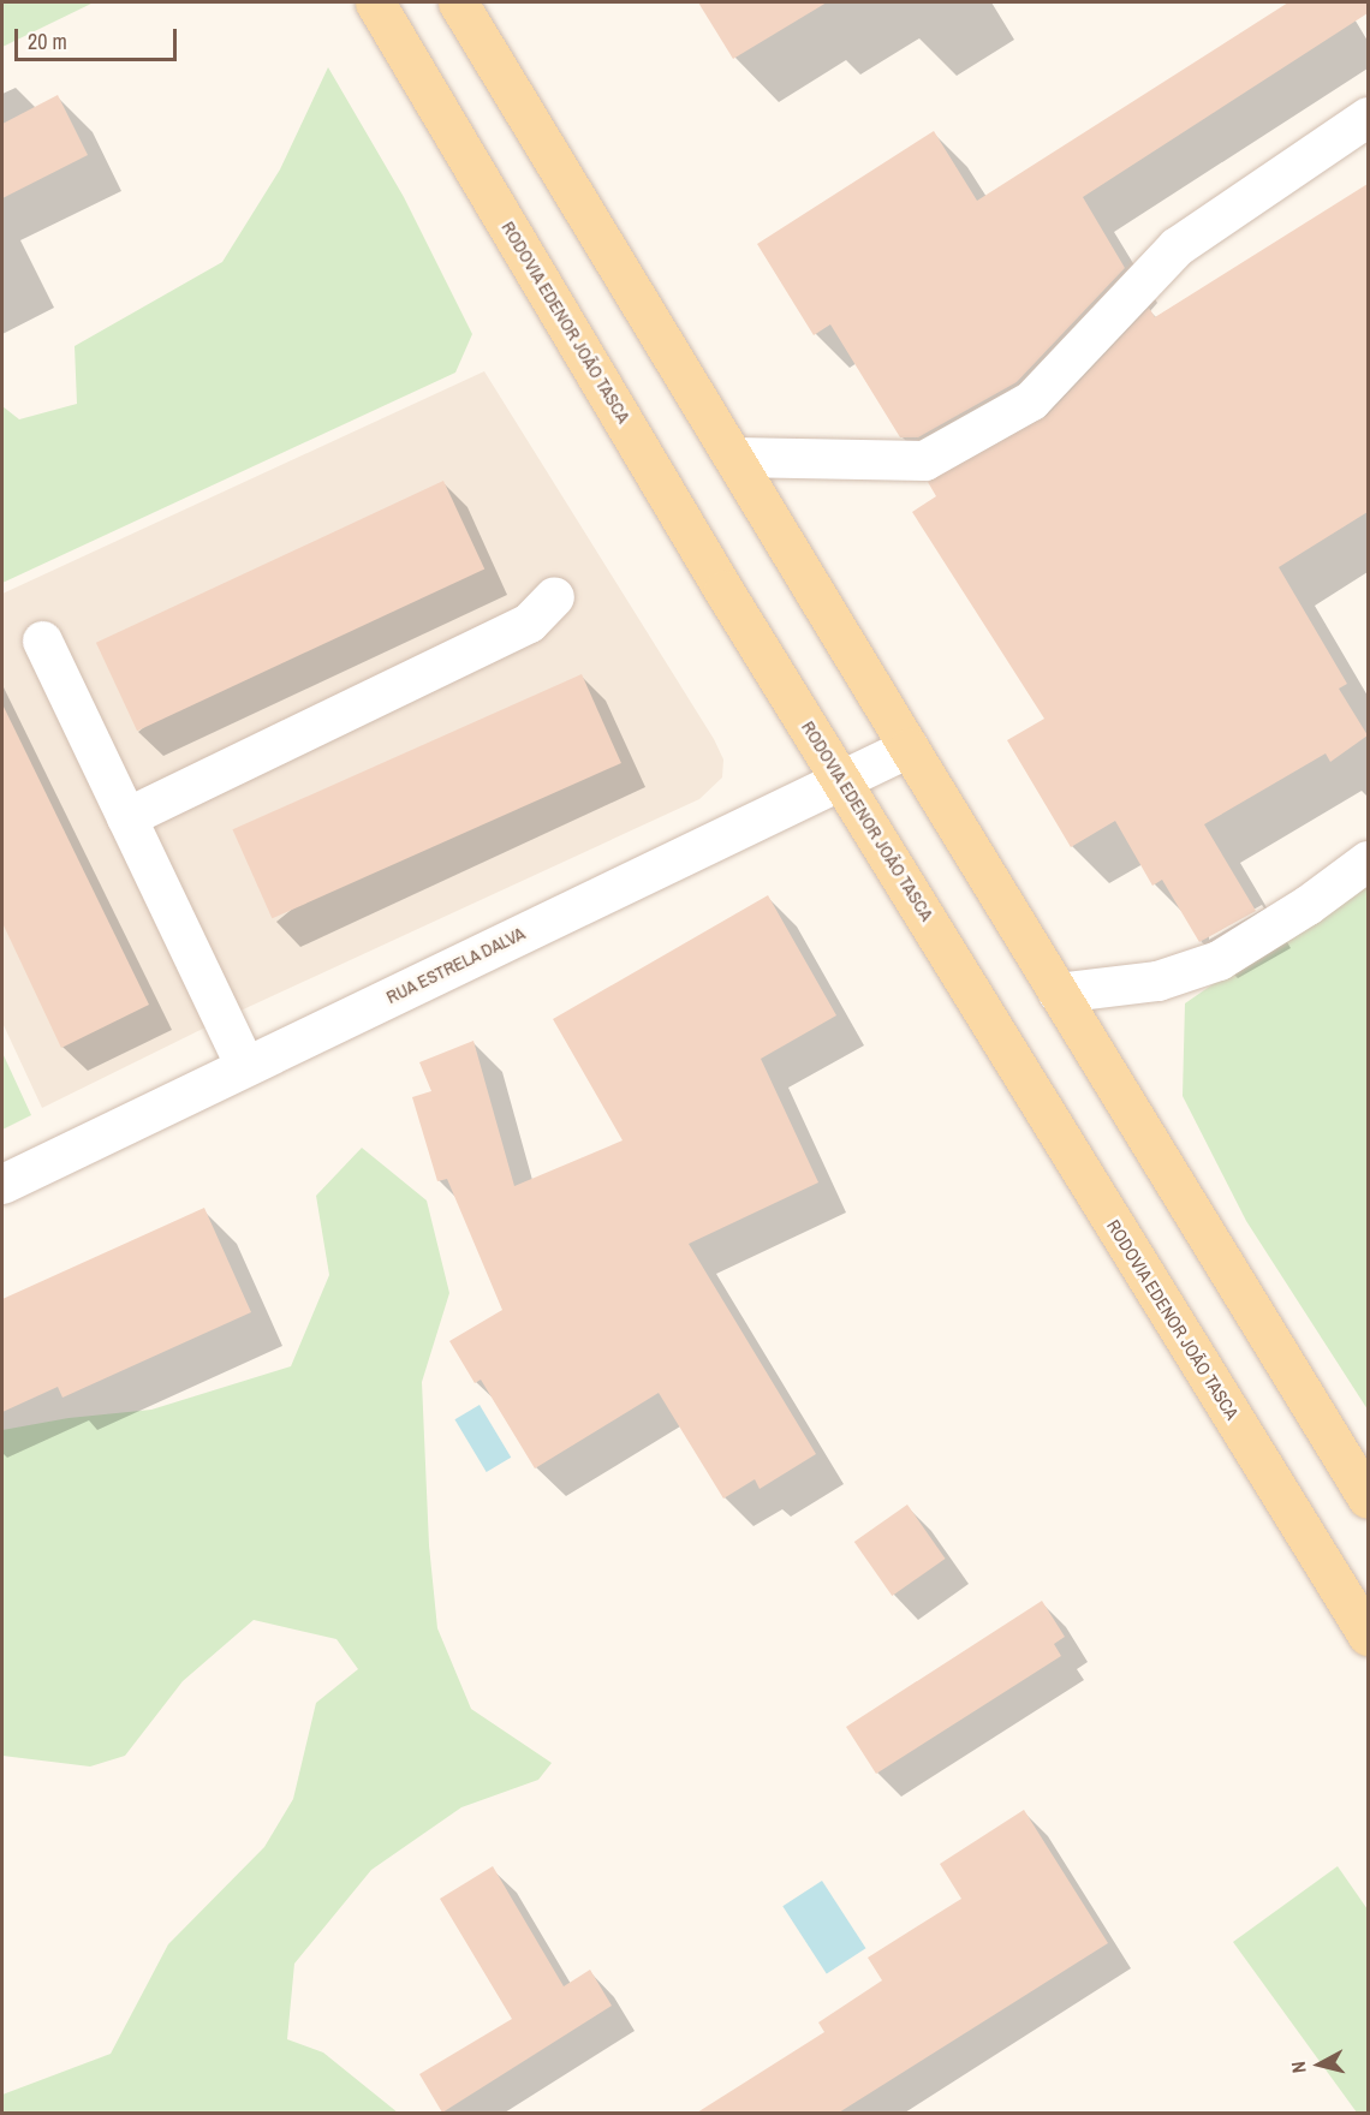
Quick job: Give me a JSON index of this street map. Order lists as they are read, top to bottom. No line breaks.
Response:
{"streets":{"main road":["RODOVIA EDENOR JOÃO TASCA"],"street":["RUA ESTRELA DALVA"]},"crossings":[["RODOVIA EDENOR JOÃO TASCA","RUA ESTRELA DALVA"]],"scale_bar":"20 m","north":"left"}
